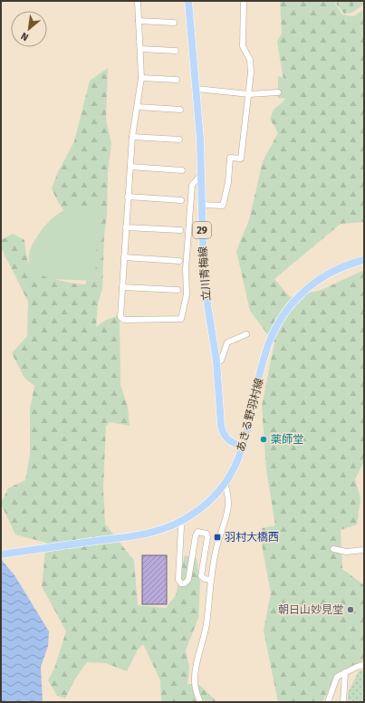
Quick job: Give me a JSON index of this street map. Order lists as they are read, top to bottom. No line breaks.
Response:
{"streets":{"main road":["29","立川青梅線","あきる野羽村線"]},"crossings":[["立川青梅線","あきる野羽村線"]],"places":{"other":["薬師堂","朝日山妙見堂"],"transit":["羽村大橋西"]},"north":"bottom left"}
